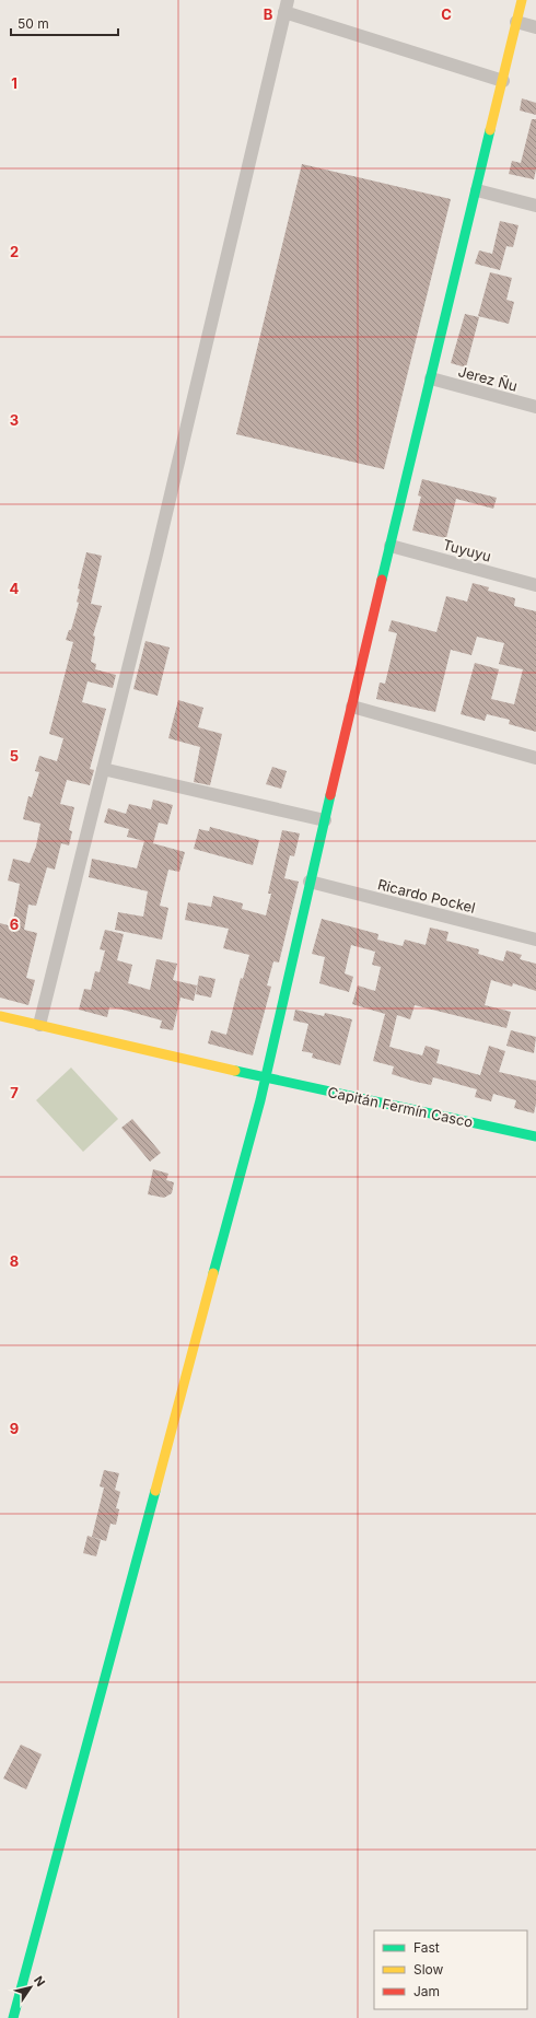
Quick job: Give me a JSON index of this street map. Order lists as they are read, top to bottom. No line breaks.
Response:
{"streets":{"street":["Jerez Ñu","Tuyuyu","Ricardo Pockel","Capitán Fermín Casco"]},"legend":["Fast","Slow","Jam"],"scale_bar":"50 m","north":"top right","grid":{"columns":["B","C"],"rows":["1","2","3","4","5","6","7","8","9"]}}
